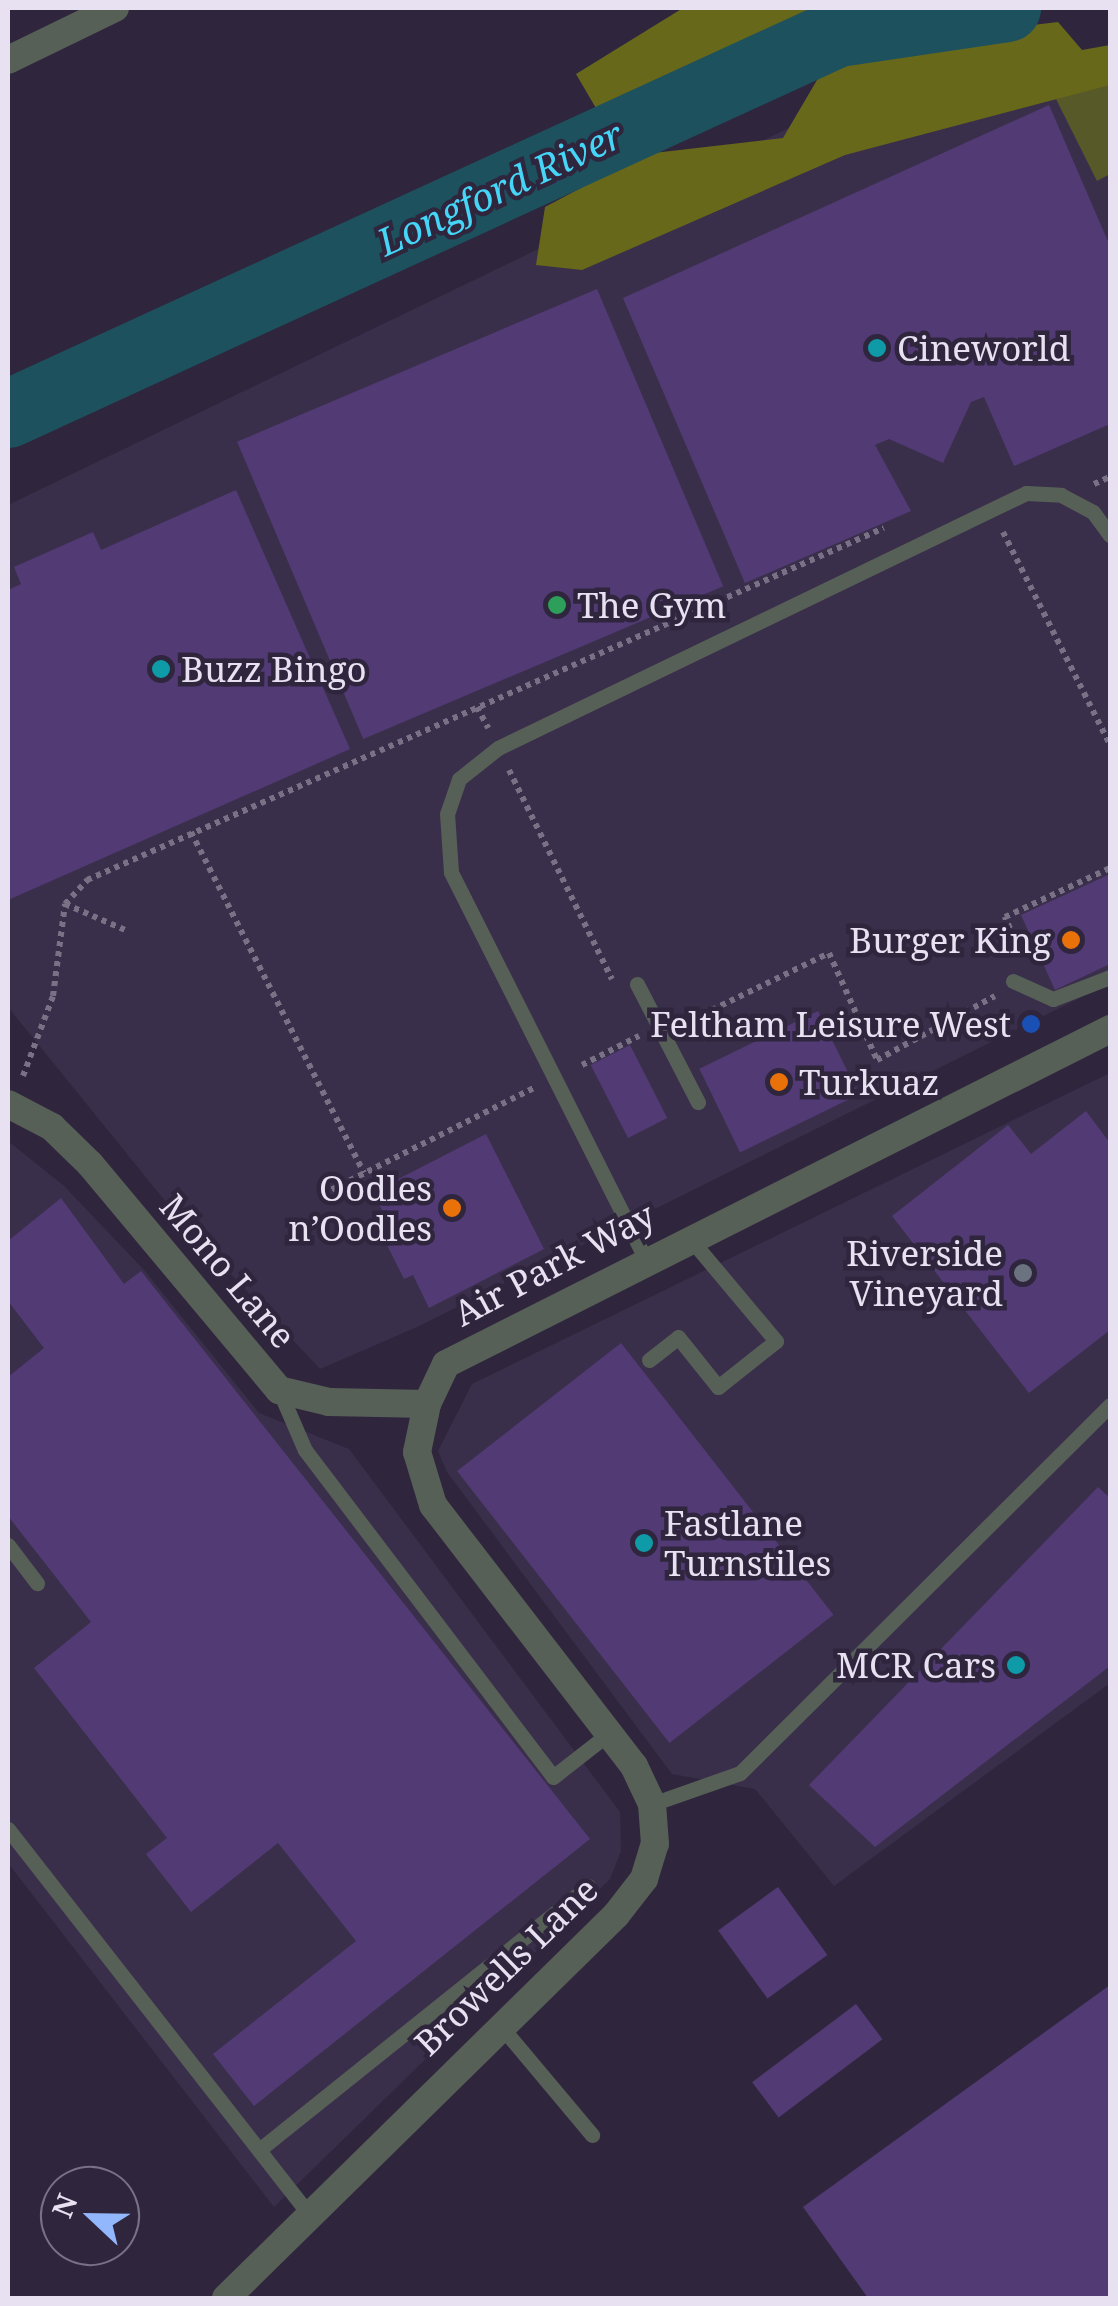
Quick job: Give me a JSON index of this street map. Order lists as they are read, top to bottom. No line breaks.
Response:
{"streets":{"street":["Air Park Way","Mono Lane","Browells Lane"]},"crossings":[["Air Park Way","Mono Lane"],["Air Park Way","Browells Lane"]],"water":["Longford River"],"places":["Cineworld","The Gym","Buzz Bingo","Burger King","Feltham Leisure West","Turkuaz","Oodles n’Oodles","Riverside Vineyard","Fastlane Turnstiles","MCR Cars"],"north":"left"}
